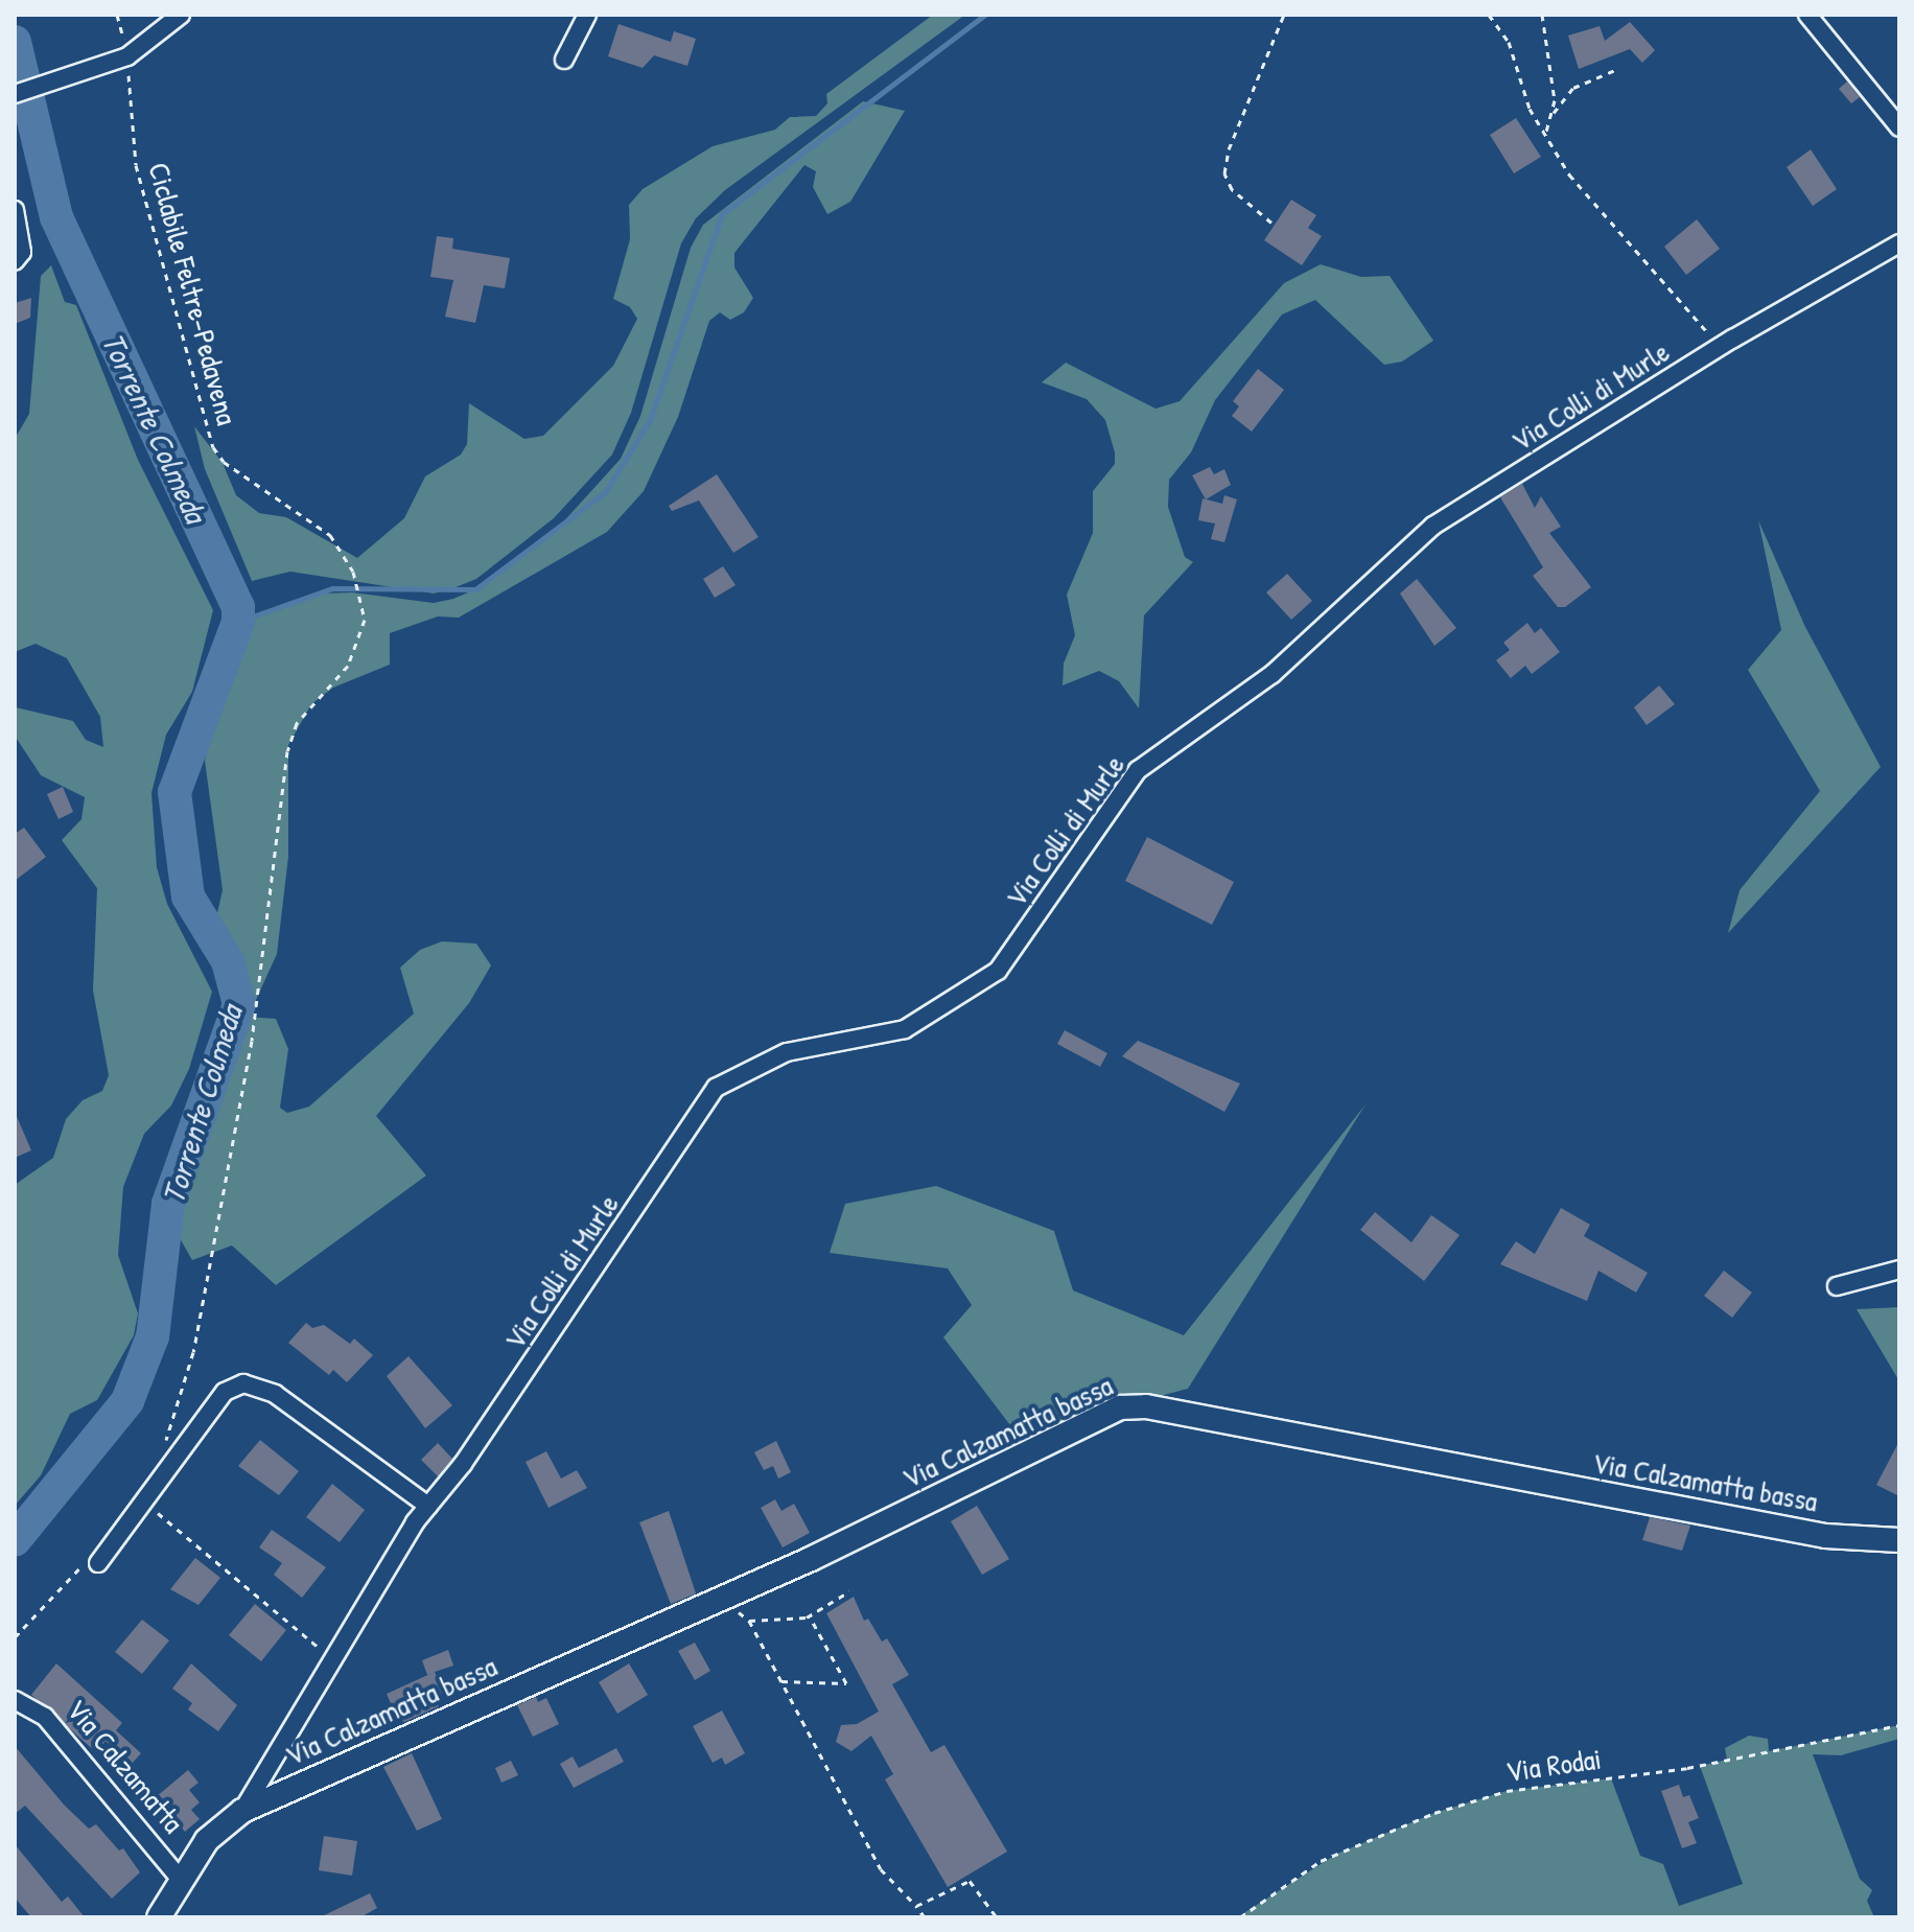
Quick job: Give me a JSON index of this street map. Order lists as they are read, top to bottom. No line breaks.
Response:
{"streets":{"street":["Via Colli di Murle","Via Calzamatta bassa","Via Calzamatta"],"path":["Ciclabile Feltre-Pedavena","Via Rodai"]},"crossings":[["Via Colli di Murle","Via Calzamatta bassa"],["Via Colli di Murle","Via Calzamatta"],["Via Calzamatta bassa","Via Calzamatta"]],"water":["Torrente Colmeda"]}
